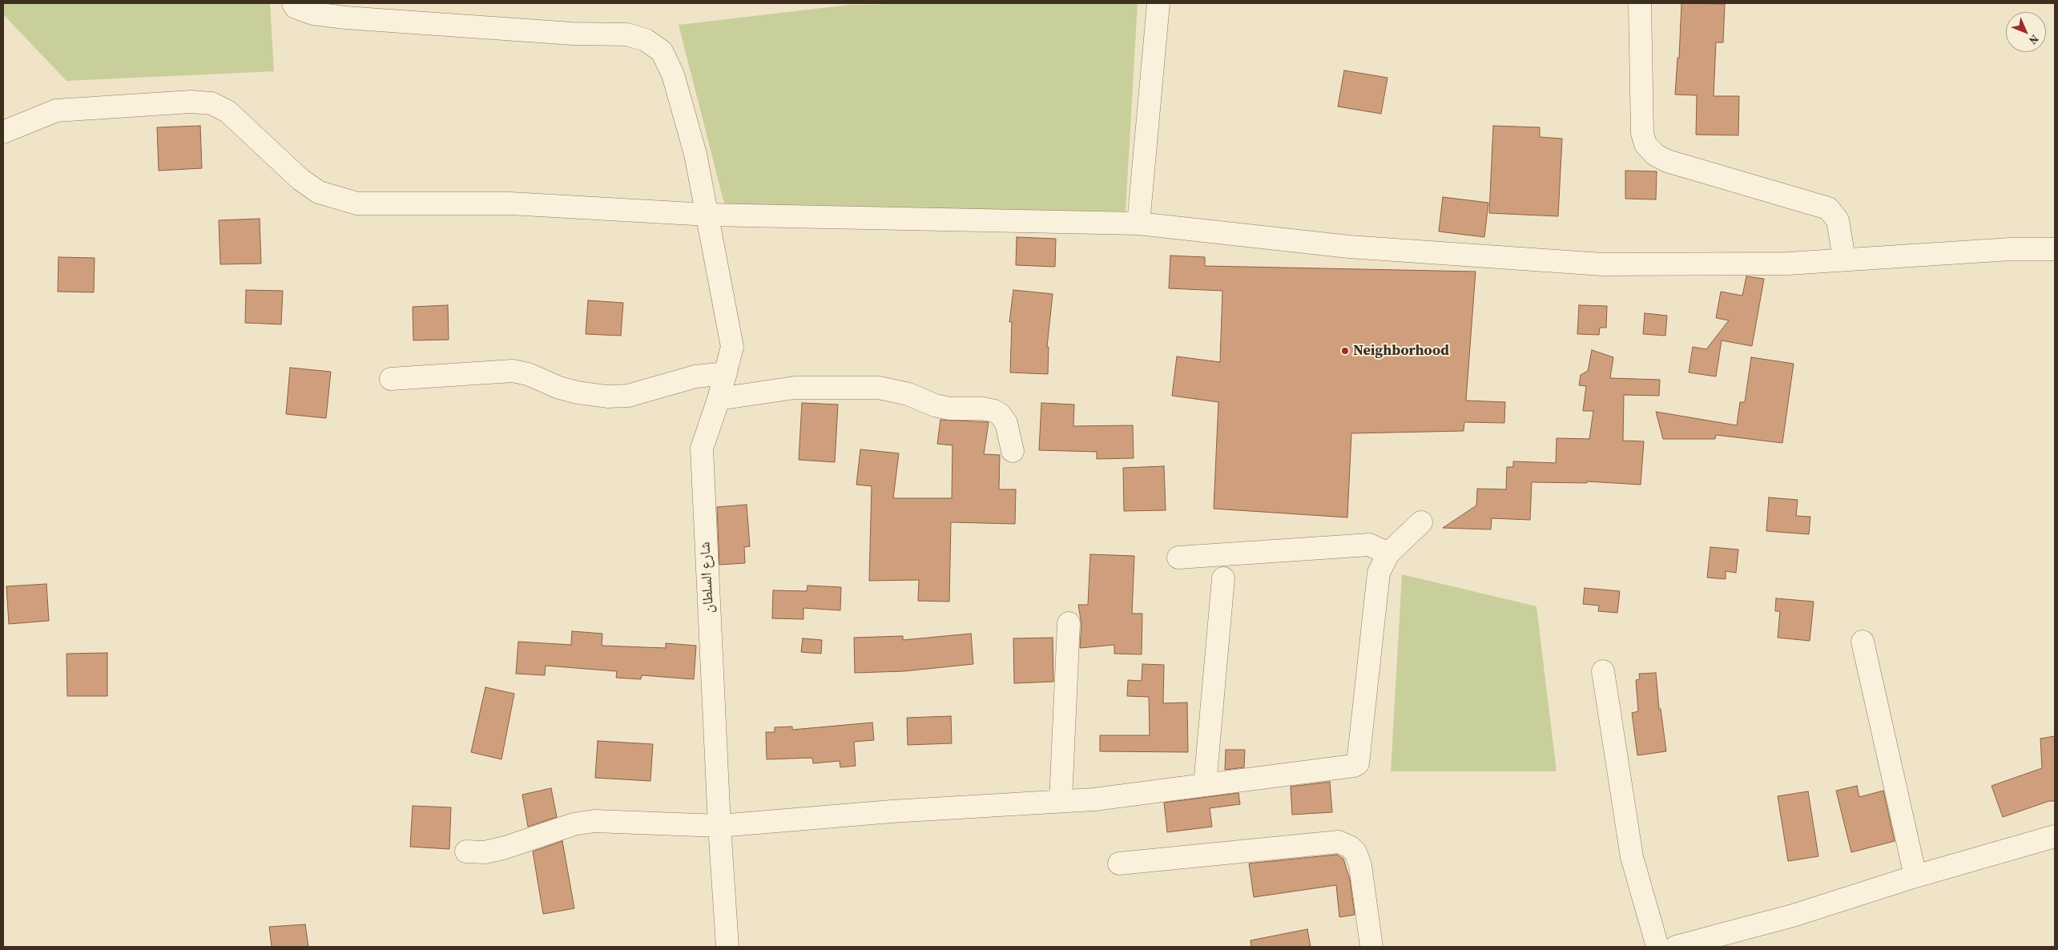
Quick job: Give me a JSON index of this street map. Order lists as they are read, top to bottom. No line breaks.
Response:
{"streets":{"street":["شارع السلطان"]},"places":["Neighborhood"],"north":"bottom right"}
